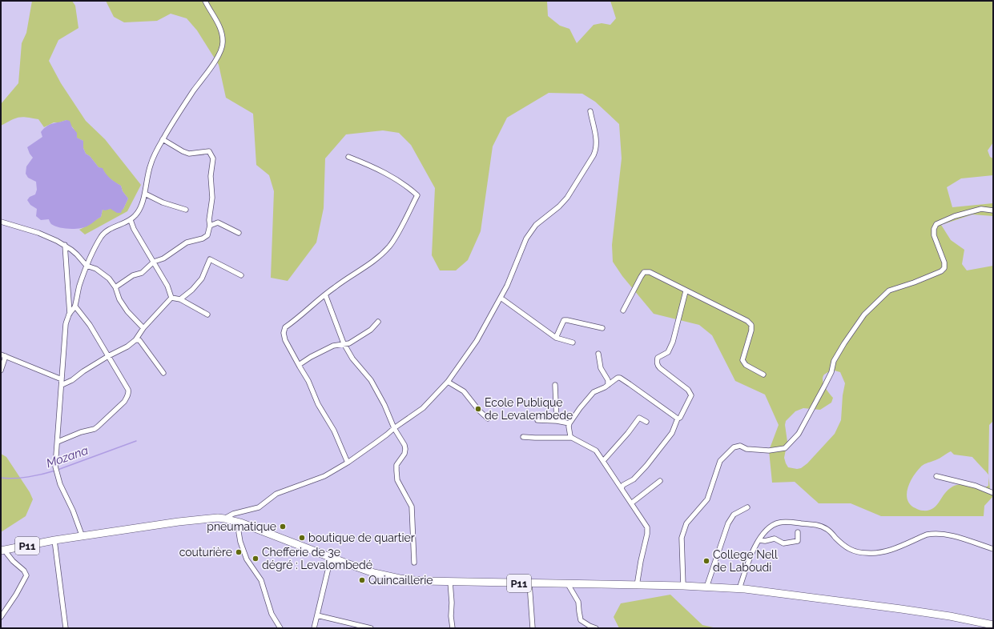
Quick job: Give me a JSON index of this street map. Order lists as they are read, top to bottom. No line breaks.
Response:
{"streets":{"main road":["P11"]},"water":["Mozana"],"places":["Ecole Publique de Levalembede","pneumatique","boutique de quartier","couturière","Chefferie de 3e dégré : Levalombedé","College Nell de Laboudi","Quincaillerie"]}
